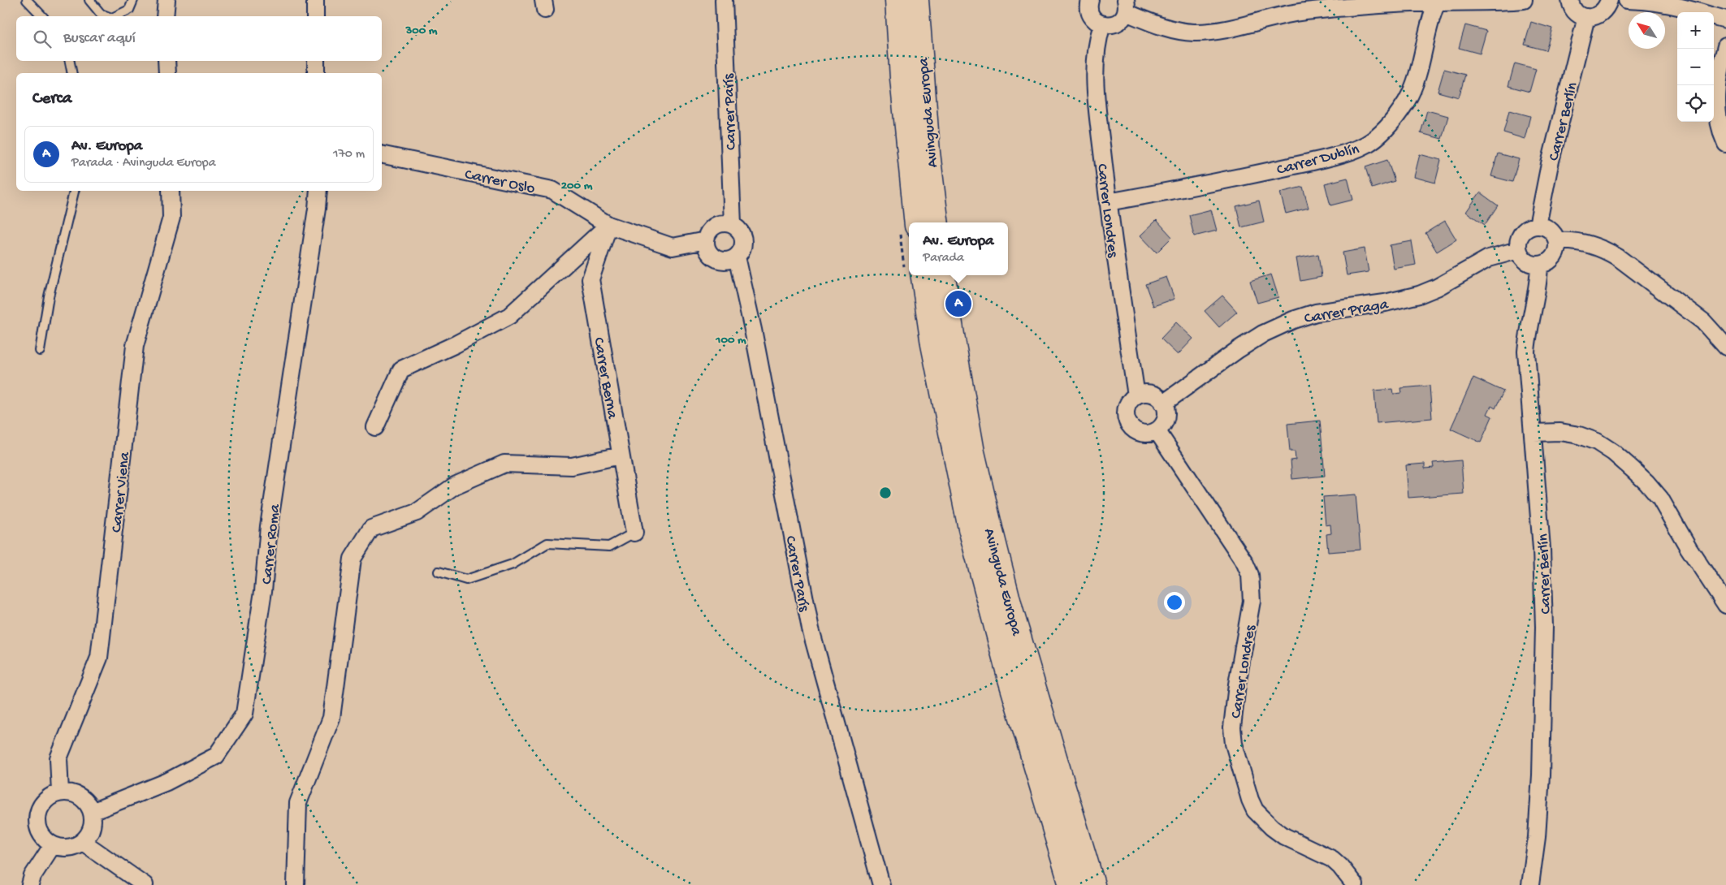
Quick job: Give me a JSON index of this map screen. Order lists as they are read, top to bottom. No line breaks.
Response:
{"streets":{"main road":["Avinguda Europa"],"street":["Carrer París","Carrer Berlín","Carrer Dublín","Carrer Oslo","Carrer Londres","Carrer Praga","Carrer Berna","Carrer Viena","Carrer Roma"]},"crossings":[["Carrer París","Carrer Oslo"],["Carrer Berlín","Carrer Praga"],["Carrer Dublín","Carrer Londres"],["Carrer Oslo","Carrer Berna"],["Carrer Londres","Carrer Praga"],["Carrer Viena","Carrer Roma"]],"north":"top left","page":{"map_buttons":["+","−"],"search":"Buscar aquí","heading":"Cerca","list":[{"mark":"A","name":"Av. Europa","note":"Parada · Avinguda Europa","value":"170 m"}],"popup":["Av. Europa","Parada"],"pins":"A"},"rings":["300 m","200 m","100 m"]}
